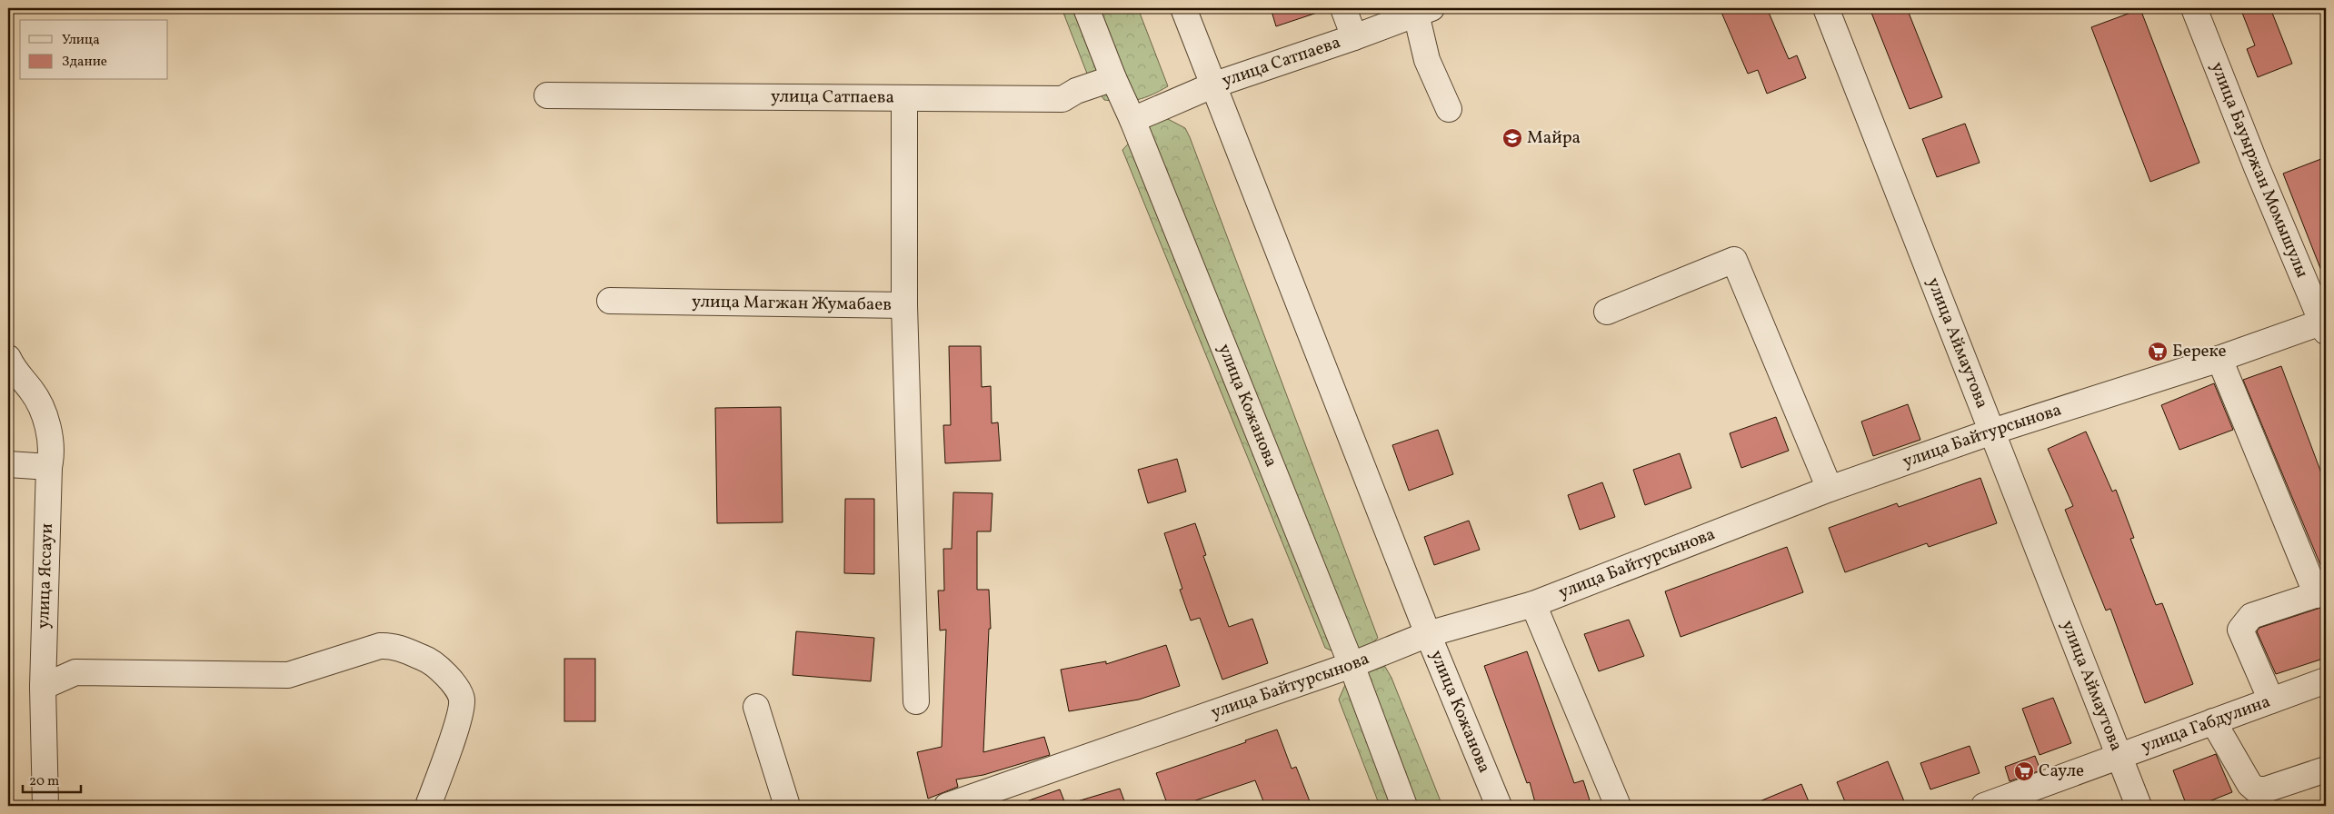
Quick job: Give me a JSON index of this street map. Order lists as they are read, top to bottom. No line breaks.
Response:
{"streets":{"street":["улица Сатпаева","улица Бауыржан Момышулы","улица Магжан Жумабаев","улица Аймаутова","улица Кожанова","улица Байтурсынова","улица Яссауи","улица Габдулина"]},"crossings":[["улица Сатпаева","улица Магжан Жумабаев"],["улица Сатпаева","улица Кожанова"],["улица Бауыржан Момышулы","улица Байтурсынова"],["улица Аймаутова","улица Байтурсынова"],["улица Аймаутова","улица Габдулина"],["улица Кожанова","улица Байтурсынова"]],"places":{"school or university":["Майра"],"supermarket":["Береке","Сауле"]},"legend":["Улица","Здание"],"scale_bar":"20 m"}
